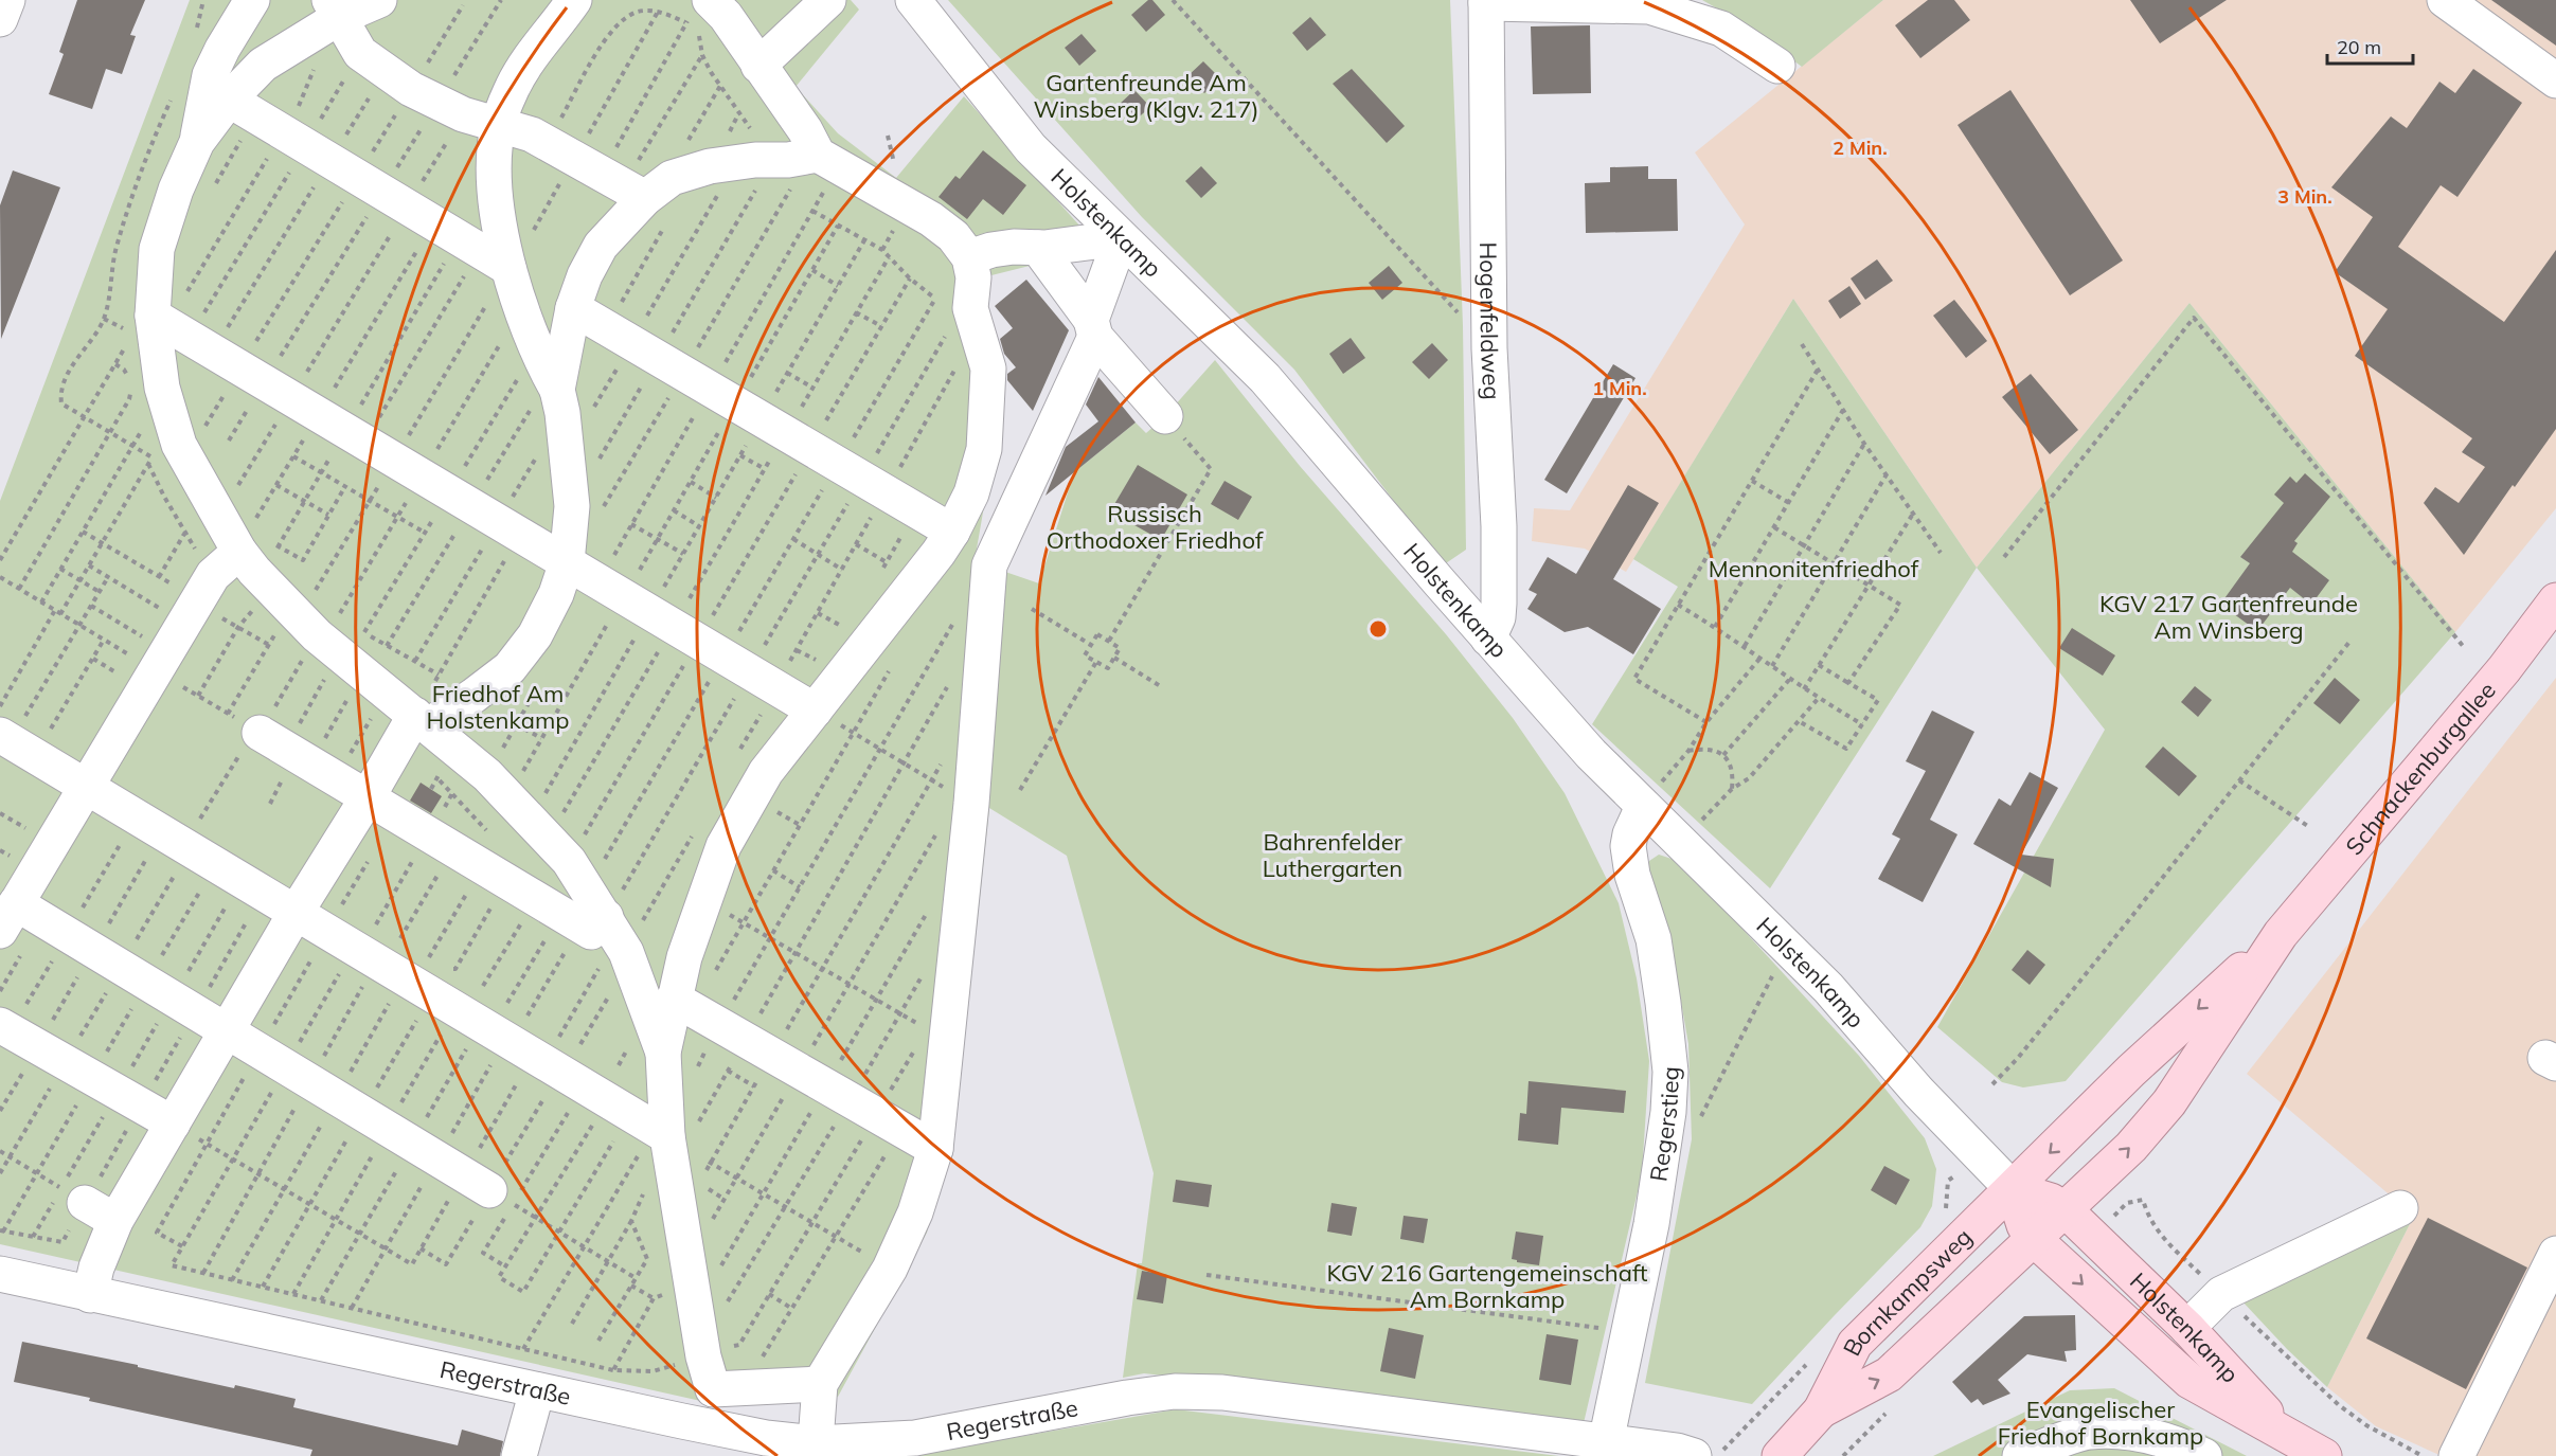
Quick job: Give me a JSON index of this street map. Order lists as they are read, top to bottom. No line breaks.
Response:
{"streets":{"main road":["Holstenkamp","Schnackenburgallee","Bornkampsweg"],"street":["Hogenfeldweg","Regerstieg","Regerstraße"]},"crossings":[["Holstenkamp","Hogenfeldweg"],["Holstenkamp","Schnackenburgallee"],["Holstenkamp","Regerstieg"],["Holstenkamp","Bornkampsweg"],["Schnackenburgallee","Bornkampsweg"],["Regerstieg","Regerstraße"]],"parks":["Gartenfreunde Am Winsberg (Klgv. 217)","Russisch Orthodoxer Friedhof","Mennonitenfriedhof","KGV 217 Gartenfreunde Am Winsberg","Friedhof Am Holstenkamp","Bahrenfelder Luthergarten","KGV 216 Gartengemeinschaft Am Bornkamp","Evangelischer Friedhof Bornkamp"],"scale_bar":"20 m","rings":["2 Min.","3 Min.","1 Min."]}
